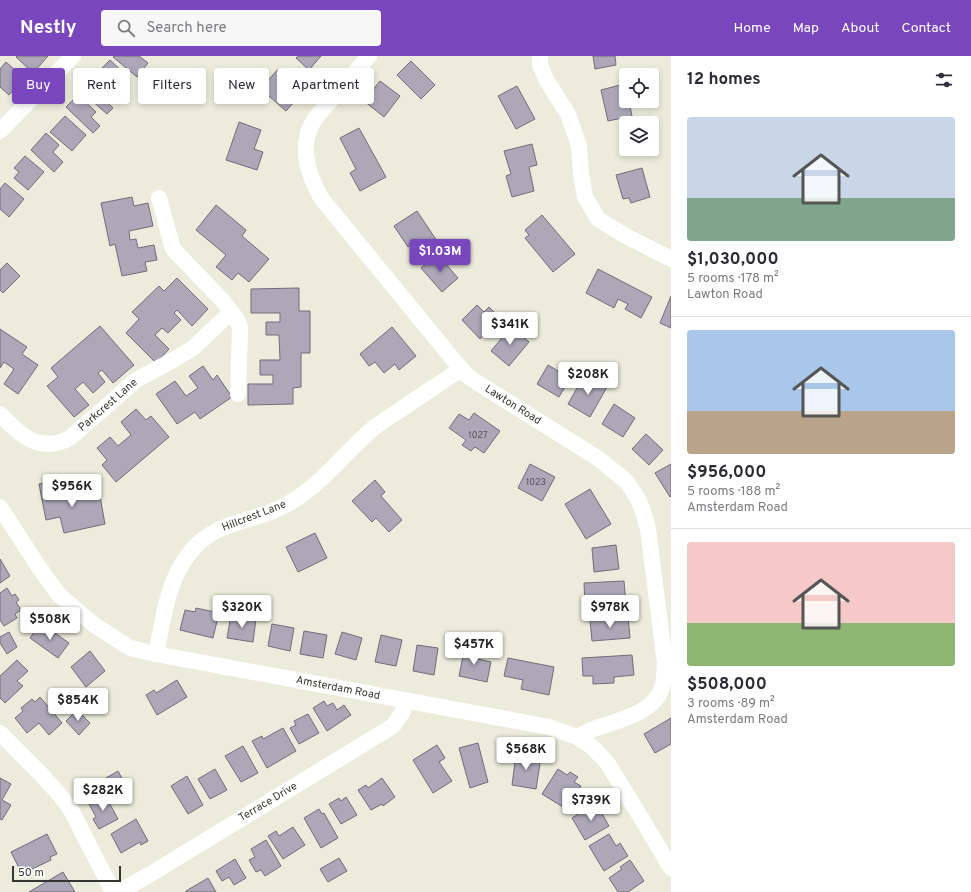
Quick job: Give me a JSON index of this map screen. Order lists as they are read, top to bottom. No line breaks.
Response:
{"streets":{"street":["Parkcrest Lane","Lawton Road","Hillcrest Lane","Amsterdam Road","Terrace Drive"]},"crossings":[["Lawton Road","Hillcrest Lane"],["Lawton Road","Amsterdam Road"],["Hillcrest Lane","Amsterdam Road"],["Amsterdam Road","Terrace Drive"]],"house_numbers":["1027","1023"],"scale_bar":"50 m","page":{"header":"Nestly","search":"Search here","nav":["Home","Map","About","Contact"],"heading":"12 homes","chip":["Buy","Rent","Filters","New","Apartment"],"list":[{"name":"$1,030,000","note":"5 rooms · 178 m² · Lawton Road"},{"name":"$956,000","note":"5 rooms · 188 m² · Amsterdam Road"},{"name":"$508,000","note":"3 rooms · 89 m² · Amsterdam Road"}],"price":["$1.03M","$341K","$208K","$956K","$320K","$978K","$508K","$457K","$854K","$568K","$282K","$739K"],"scale":"50 m"}}
